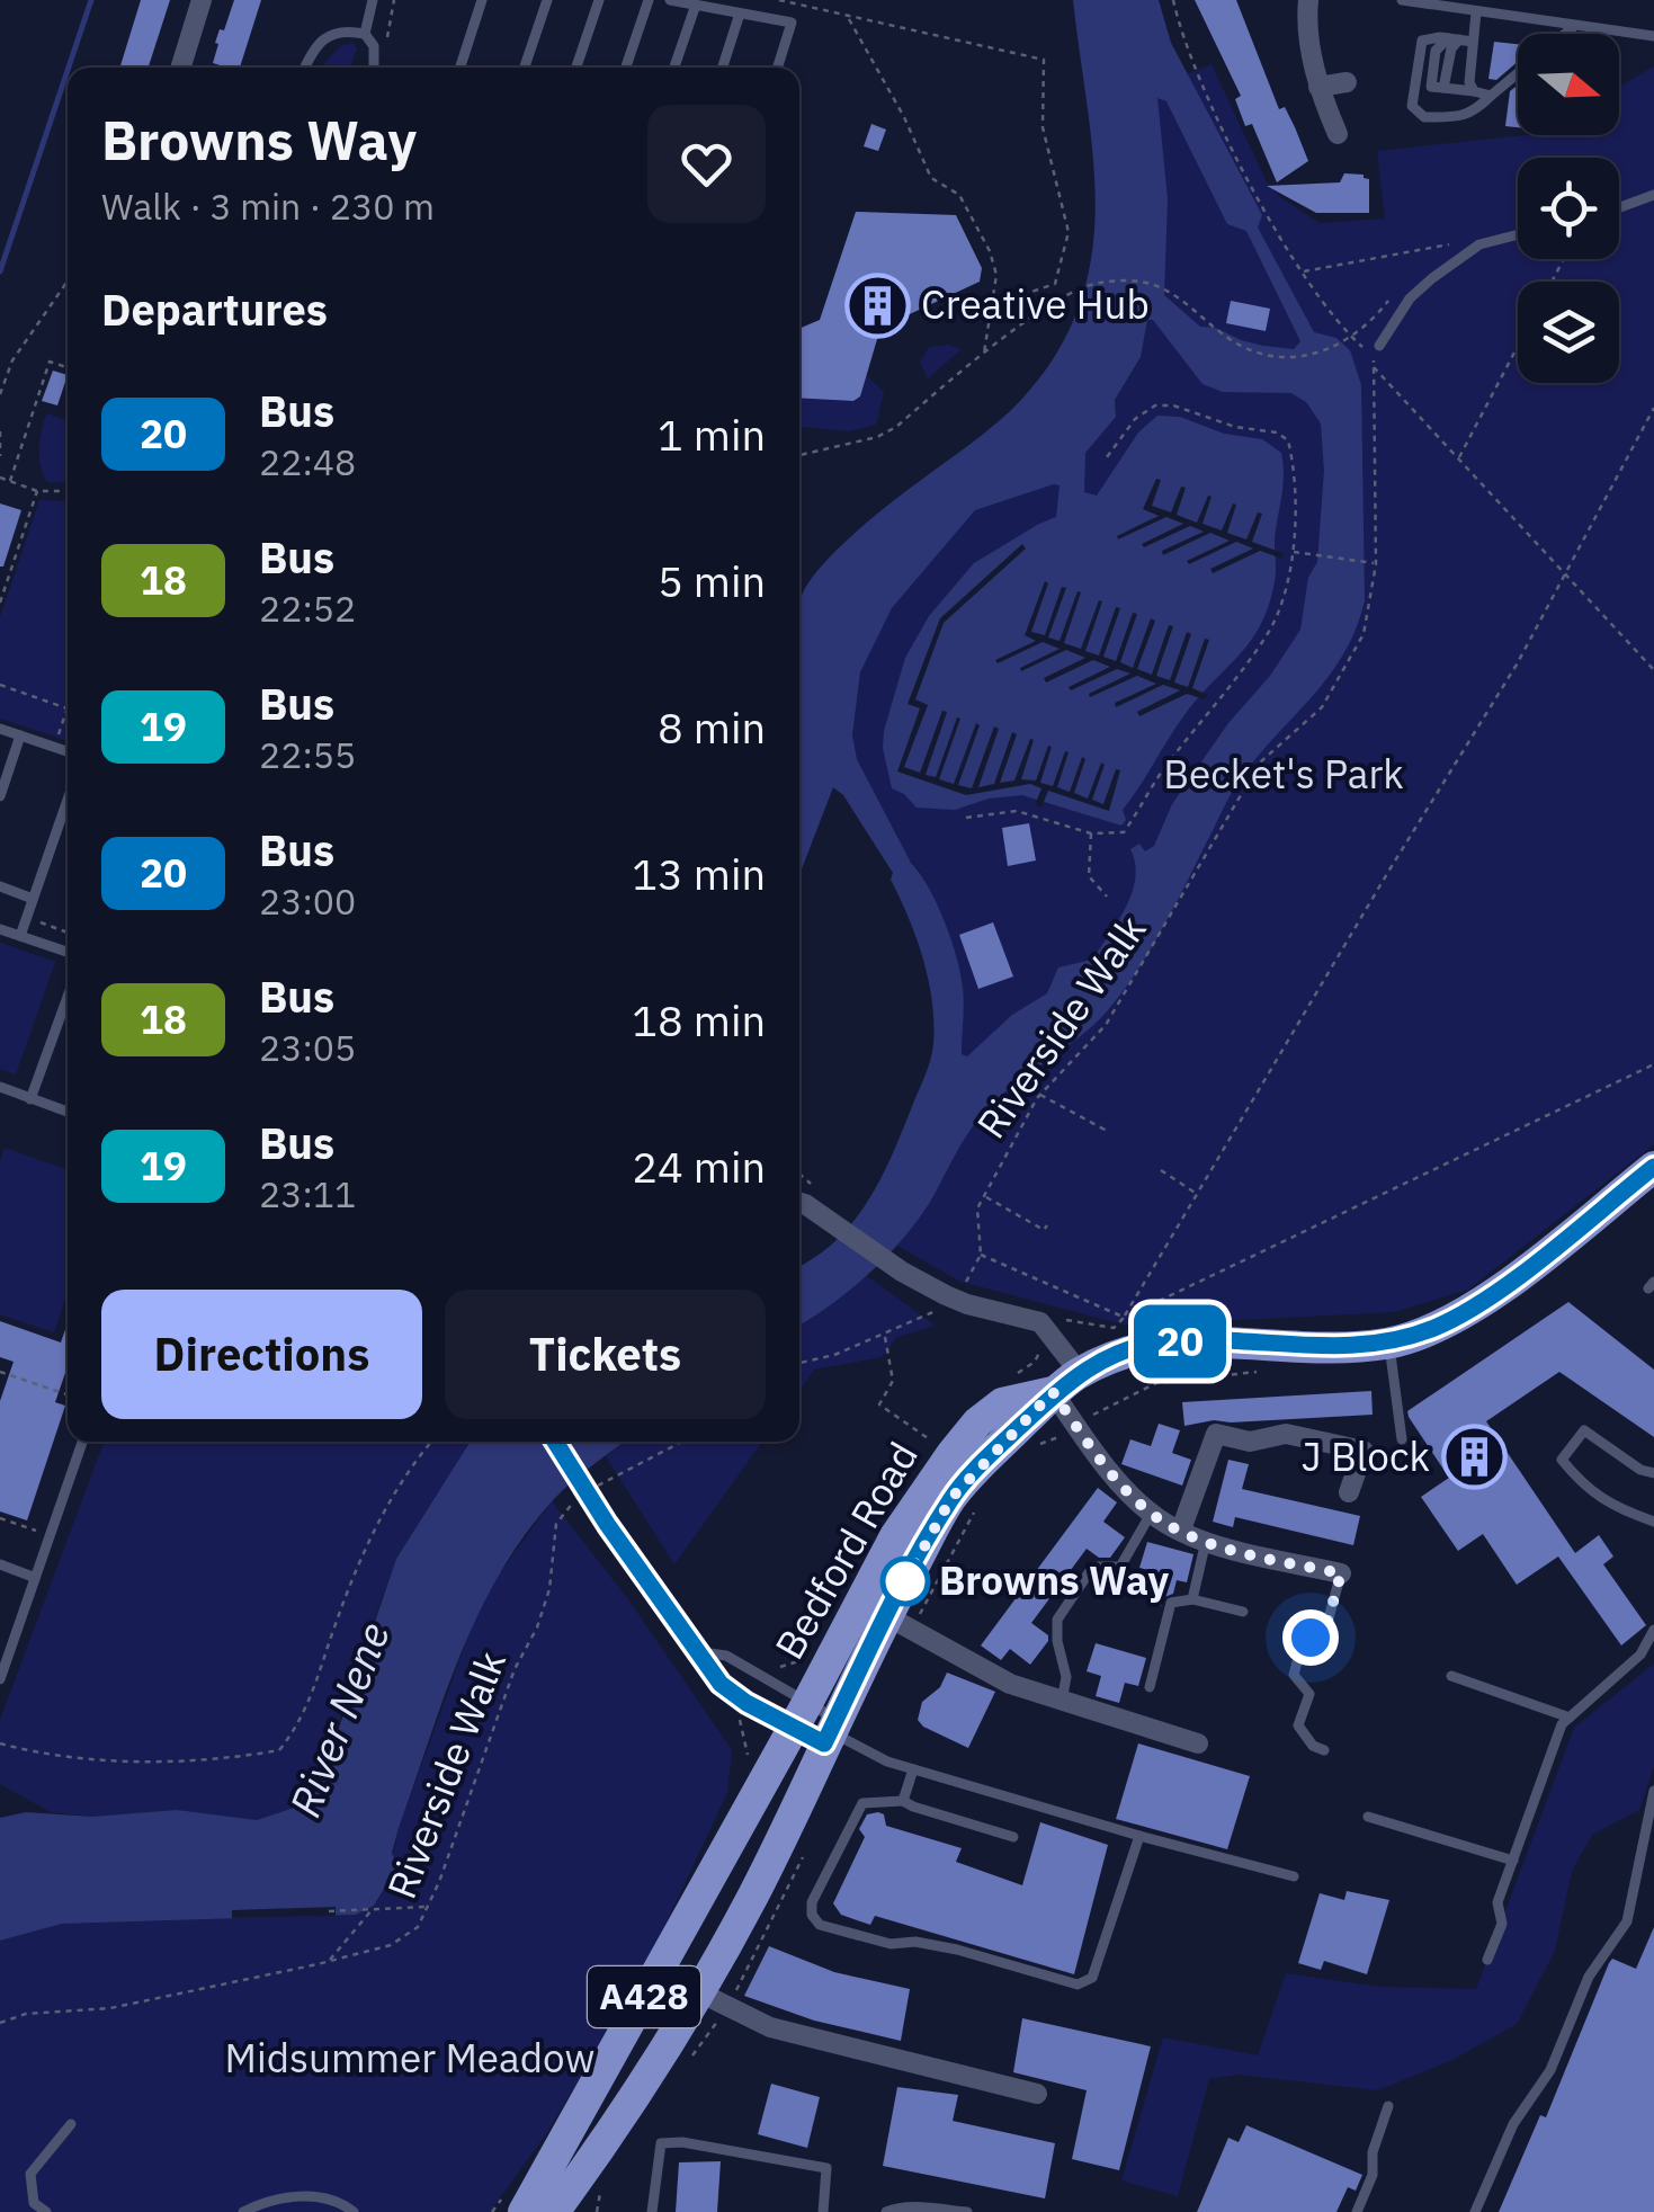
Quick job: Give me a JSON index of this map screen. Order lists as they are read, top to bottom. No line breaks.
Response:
{"streets":{"main road":["Bedford Road","A428"],"path":["Riverside Walk"]},"water":["River Nene"],"parks":["Becket's Park","Midsummer Meadow"],"places":{"building":["Creative Hub","J Block"],"other":["Browns Way"]},"lines":["bus line 20"],"north":"right","page":{"on_map":"20","heading":[["Browns Way","Walk · 3 min · 230 m"],"Departures"],"list":[{"mark":"20","name":"Bus","note":"22:48","value":"1 min"},{"mark":"18","name":"Bus","note":"22:52","value":"5 min"},{"mark":"19","name":"Bus","note":"22:55","value":"8 min"},{"mark":"20","name":"Bus","note":"23:00","value":"13 min"},{"mark":"18","name":"Bus","note":"23:05","value":"18 min"},{"mark":"19","name":"Bus","note":"23:11","value":"24 min"}],"buttons":["Directions","Tickets"]}}
